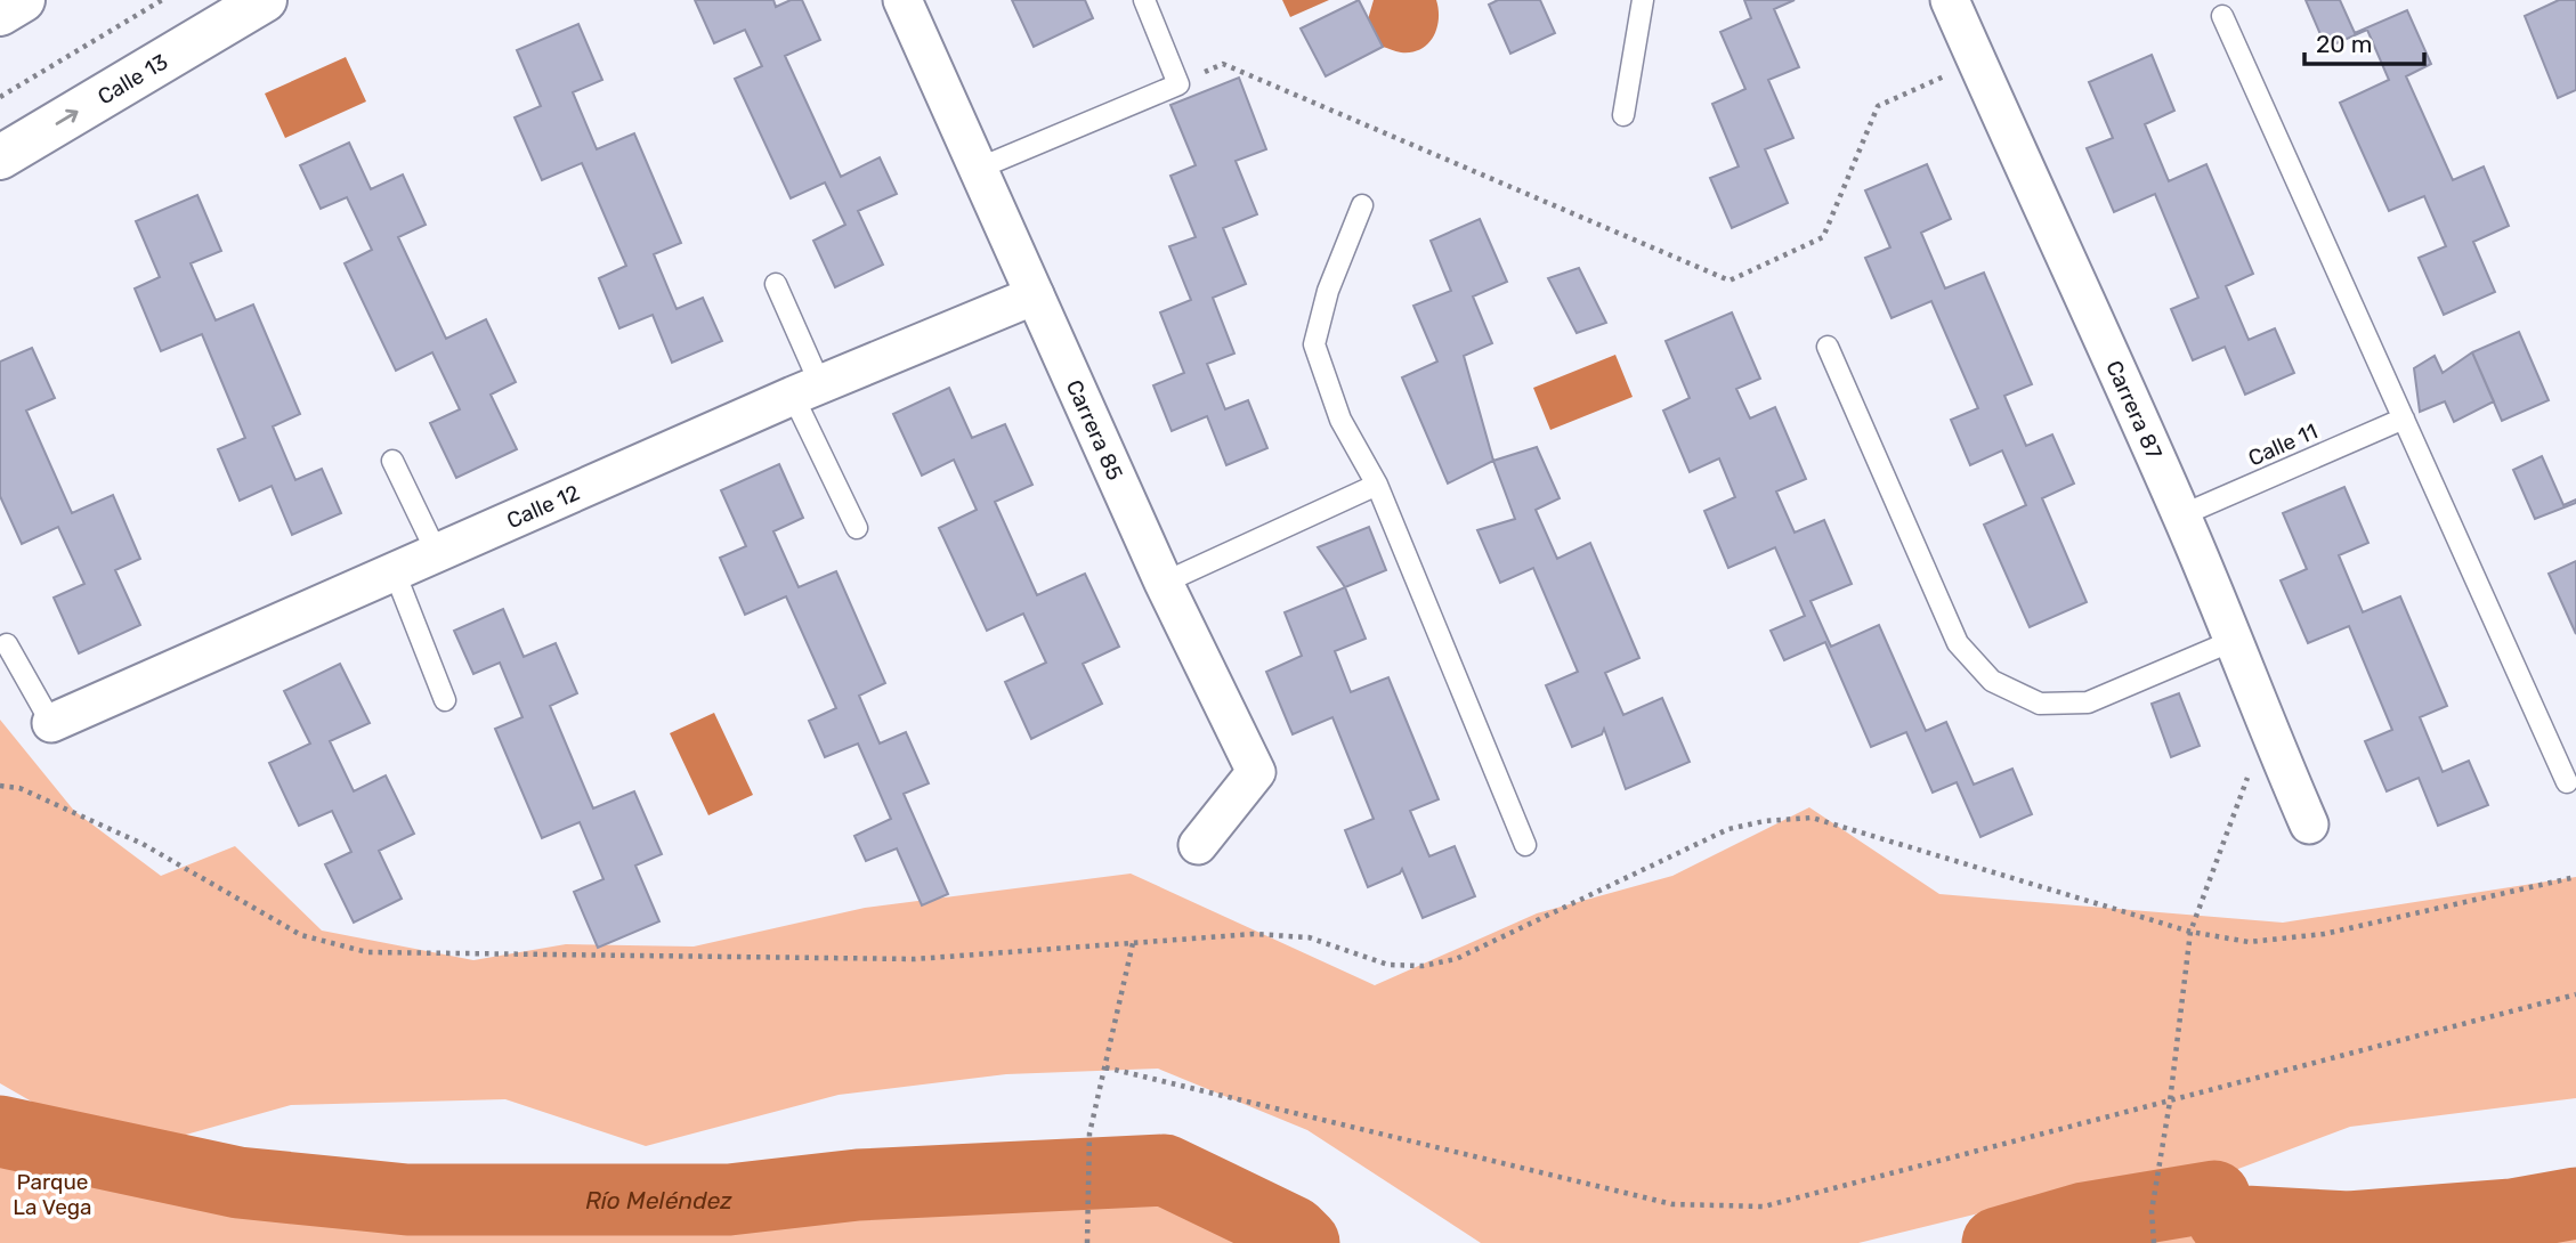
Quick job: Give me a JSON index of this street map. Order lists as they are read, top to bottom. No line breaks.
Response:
{"streets":{"main road":["Calle 13"],"street":["Carrera 87","Carrera 85","Calle 12"],"lane":["Calle 11"]},"crossings":[["Carrera 87","Calle 11"],["Carrera 85","Calle 12"]],"one_way":["Calle 13"],"water":["Río Meléndez"],"parks":["Parque La Vega"],"scale_bar":"20 m"}
